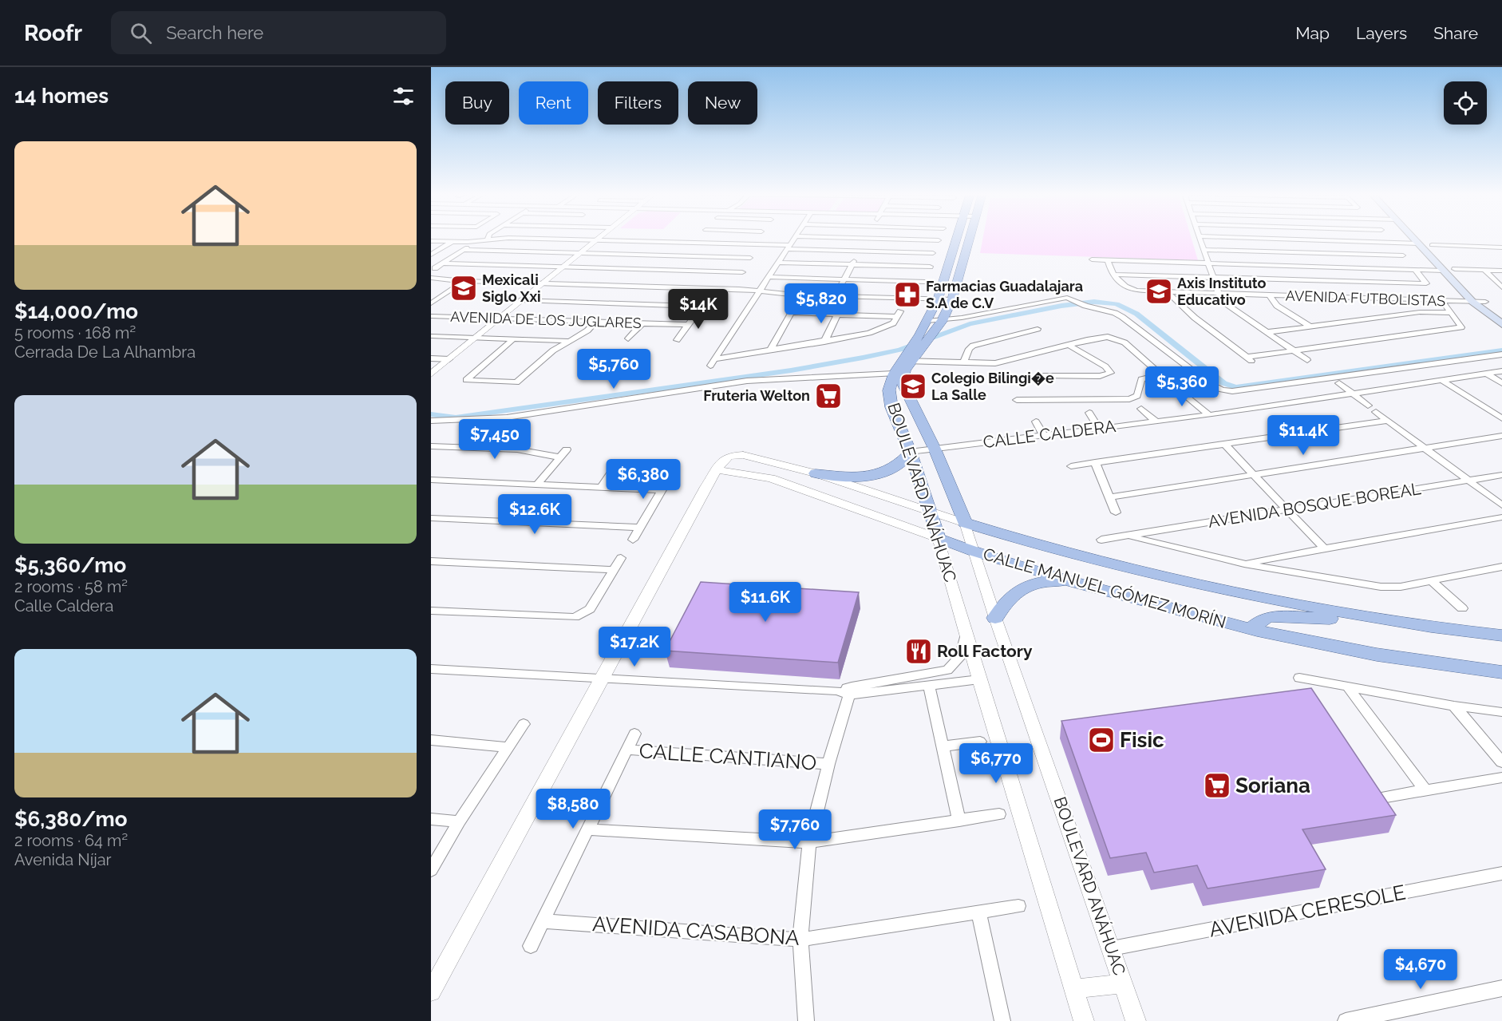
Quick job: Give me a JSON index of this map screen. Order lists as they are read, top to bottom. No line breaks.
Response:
{"streets":{"main road":["BOULEVARD ANÁHUAC","CALLE MANUEL GÓMEZ MORÍN"],"street":["AVENIDA FUTBOLISTAS","AVENIDA DE LOS JUGLARES","CALLE CALDERA","AVENIDA BOSQUE BOREAL","CALLE CANTIANO","AVENIDA CERESOLE","AVENIDA CASABONA"]},"crossings":[["CALLE CALDERA","BOULEVARD ANÁHUAC"],["BOULEVARD ANÁHUAC","CALLE MANUEL GÓMEZ MORÍN"],["BOULEVARD ANÁHUAC","AVENIDA CERESOLE"]],"places":{"school or university":["Mexicali Siglo Xxi","Axis Instituto Educativo","Colegio Bilingi�e La Salle"],"pharmacy":["Farmacias Guadalajara S.A de C.V"],"supermarket":["Fruteria Welton","Soriana"],"restaurant":["Roll Factory"],"sports":["Fisic"]},"page":{"header":"Roofr","search":"Search here","nav":["Map","Layers","Share"],"heading":"14 homes","chip":["Buy","Rent","Filters","New"],"list":[{"name":"$14,000/mo","note":"5 rooms · 168 m² · Cerrada De La Alhambra"},{"name":"$5,360/mo","note":"2 rooms · 58 m² · Calle Caldera"},{"name":"$6,380/mo","note":"2 rooms · 64 m² · Avenida Níjar"}],"price":["$5,820","$14K","$5,760","$5,360","$11.4K","$7,450","$6,380","$12.6K","$11.6K","$17.2K","$6,770","$8,580","$7,760","$4,670"]}}
